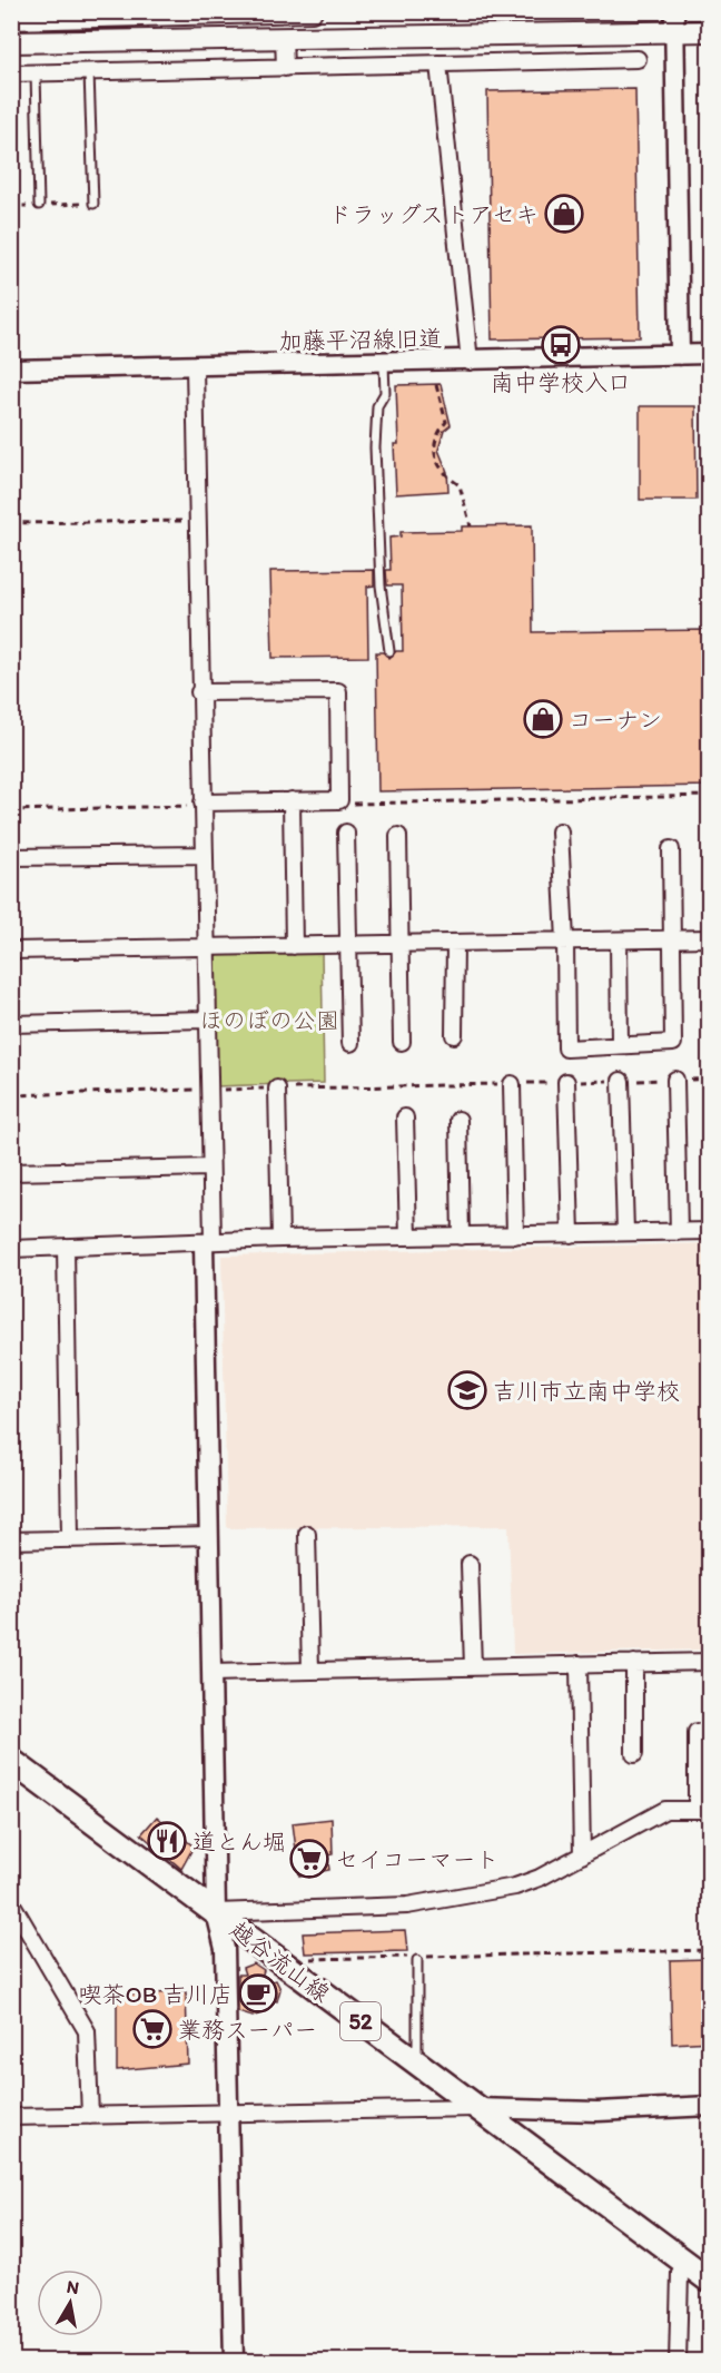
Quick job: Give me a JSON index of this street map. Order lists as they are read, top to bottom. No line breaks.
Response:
{"streets":{"main road":["越谷流山線","52"],"street":["加藤平沼線旧道"]},"parks":["ほのぼの公園"],"places":{"shop":["ドラッグストアセキ","コーナン"],"bus stop":["南中学校入口"],"school or university":["吉川市立南中学校"],"restaurant":["道とん堀"],"supermarket":["セイコーマート","業務スーパー"],"cafe":["喫茶OB 吉川店"]},"north":"top"}
